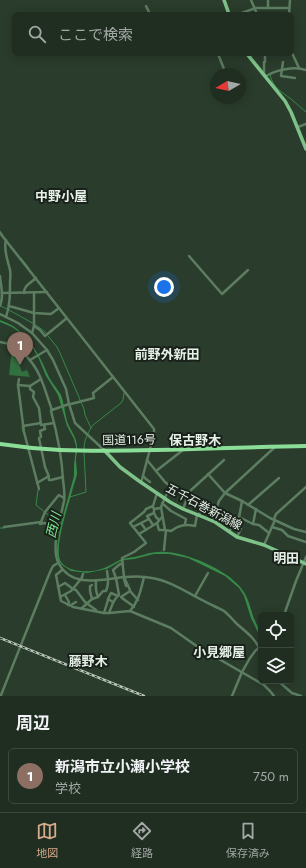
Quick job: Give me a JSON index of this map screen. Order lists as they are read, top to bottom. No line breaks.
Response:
{"streets":{"highway":["国道116号"],"main road":["五千石巻新潟線"]},"crossings":[["国道116号","五千石巻新潟線"]],"districts":["中野小屋","前野外新田","保古野木","明田","小見郷屋","藤野木"],"water":["西川"],"north":"left","page":{"search":"ここで検索","pins":"1","heading":"周辺","list":[{"mark":"1","name":"新潟市立小瀬小学校","note":"学校","value":"750 m"}],"nav":["地図","経路","保存済み"]}}
